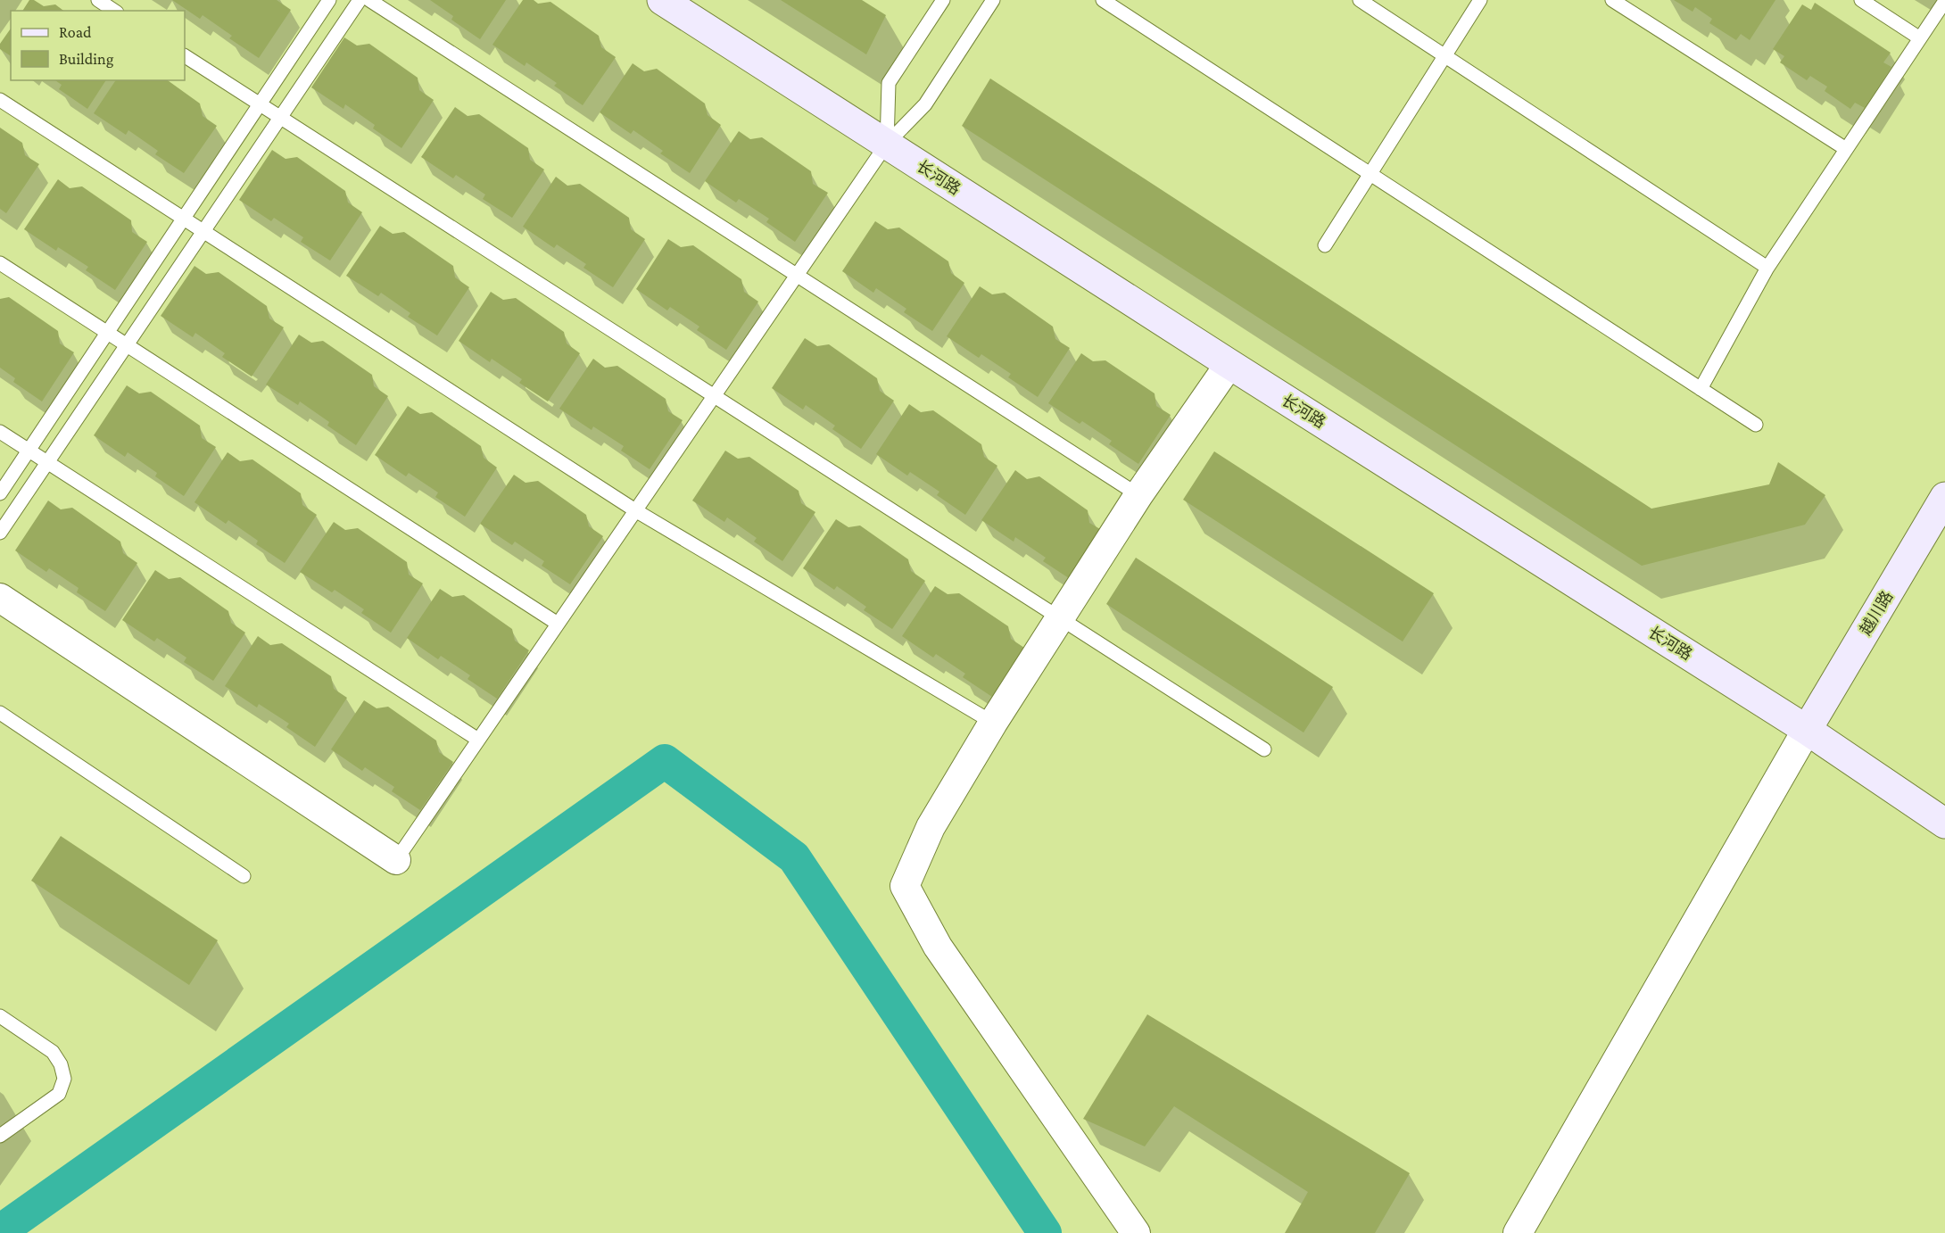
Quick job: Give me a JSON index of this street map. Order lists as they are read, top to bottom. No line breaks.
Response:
{"streets":{"street":["长河路","越川路"]},"crossings":[["长河路","越川路"]],"legend":["Road","Building"]}
